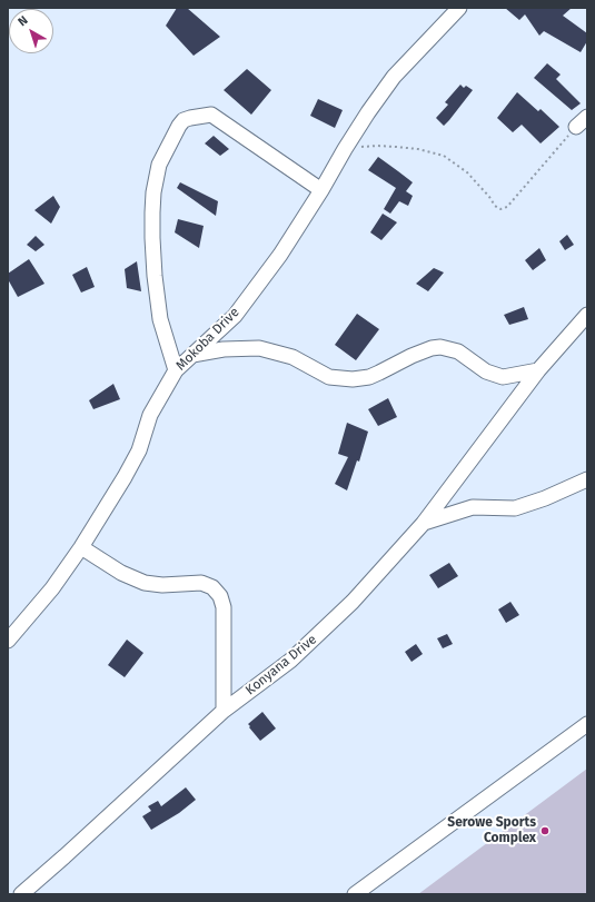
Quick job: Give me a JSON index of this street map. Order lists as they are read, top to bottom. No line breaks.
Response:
{"streets":{"street":["Mokoba Drive","Konyana Drive"]},"places":["Serowe Sports Complex"],"north":"top left"}
